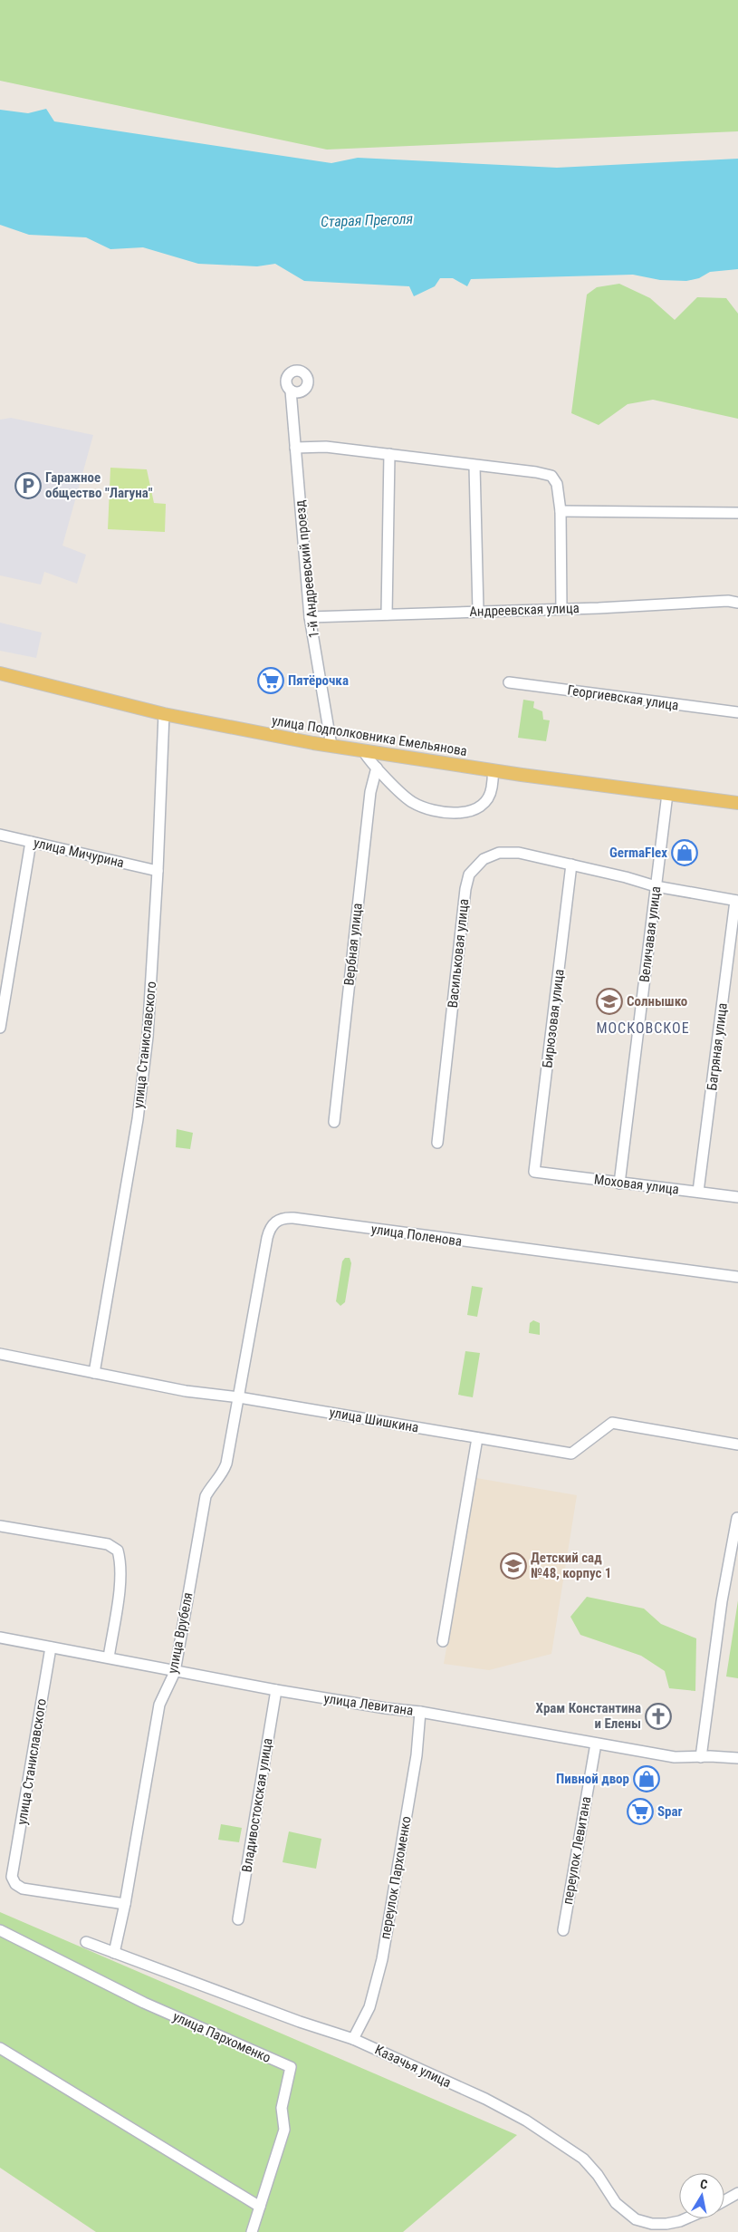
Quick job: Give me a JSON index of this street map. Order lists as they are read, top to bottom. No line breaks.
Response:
{"streets":{"main road":["улица Подполковника Емельянова"],"street":["1-й Андреевский проезд","Андреевская улица","Георгиевская улица","улица Мичурина","Величавая улица","Вербная улица","Васильковая улица","Бирюзовая улица","улица Станиславского","Багряная улица","Моховая улица","улица Поленова","улица Шишкина","улица Врубеля","улица Левитана","Владивостокская улица","переулок Левитана","переулок Пархоменко","улица Пархоменко","Казачья улица"]},"crossings":[["1-й Андреевский проезд","Андреевская улица"],["1-й Андреевский проезд","улица Подполковника Емельянова"],["улица Подполковника Емельянова","Величавая улица"],["улица Подполковника Емельянова","улица Станиславского"],["улица Мичурина","улица Станиславского"],["Величавая улица","Моховая улица"],["Васильковая улица","Бирюзовая улица"],["Бирюзовая улица","Моховая улица"],["улица Станиславского","улица Шишкина"],["улица Станиславского","улица Врубеля"],["улица Станиславского","улица Левитана"],["Багряная улица","Моховая улица"],["улица Поленова","улица Шишкина"],["улица Поленова","улица Врубеля"],["улица Шишкина","улица Врубеля"],["улица Врубеля","улица Левитана"],["улица Врубеля","Казачья улица"],["улица Левитана","Владивостокская улица"],["улица Левитана","переулок Левитана"],["улица Левитана","переулок Пархоменко"],["переулок Пархоменко","Казачья улица"]],"districts":["МОСКОВСКОЕ"],"water":["Старая Преголя"],"places":{"parking":["Гаражное общество \"Лагуна\""],"supermarket":["Пятёрочка","Spar"],"shop":["GermaFlex","Пивной двор"],"school or university":["Солнышко","Детский сад №48, корпус 1"],"church":["Храм Константина и Елены"]},"north":"top"}
